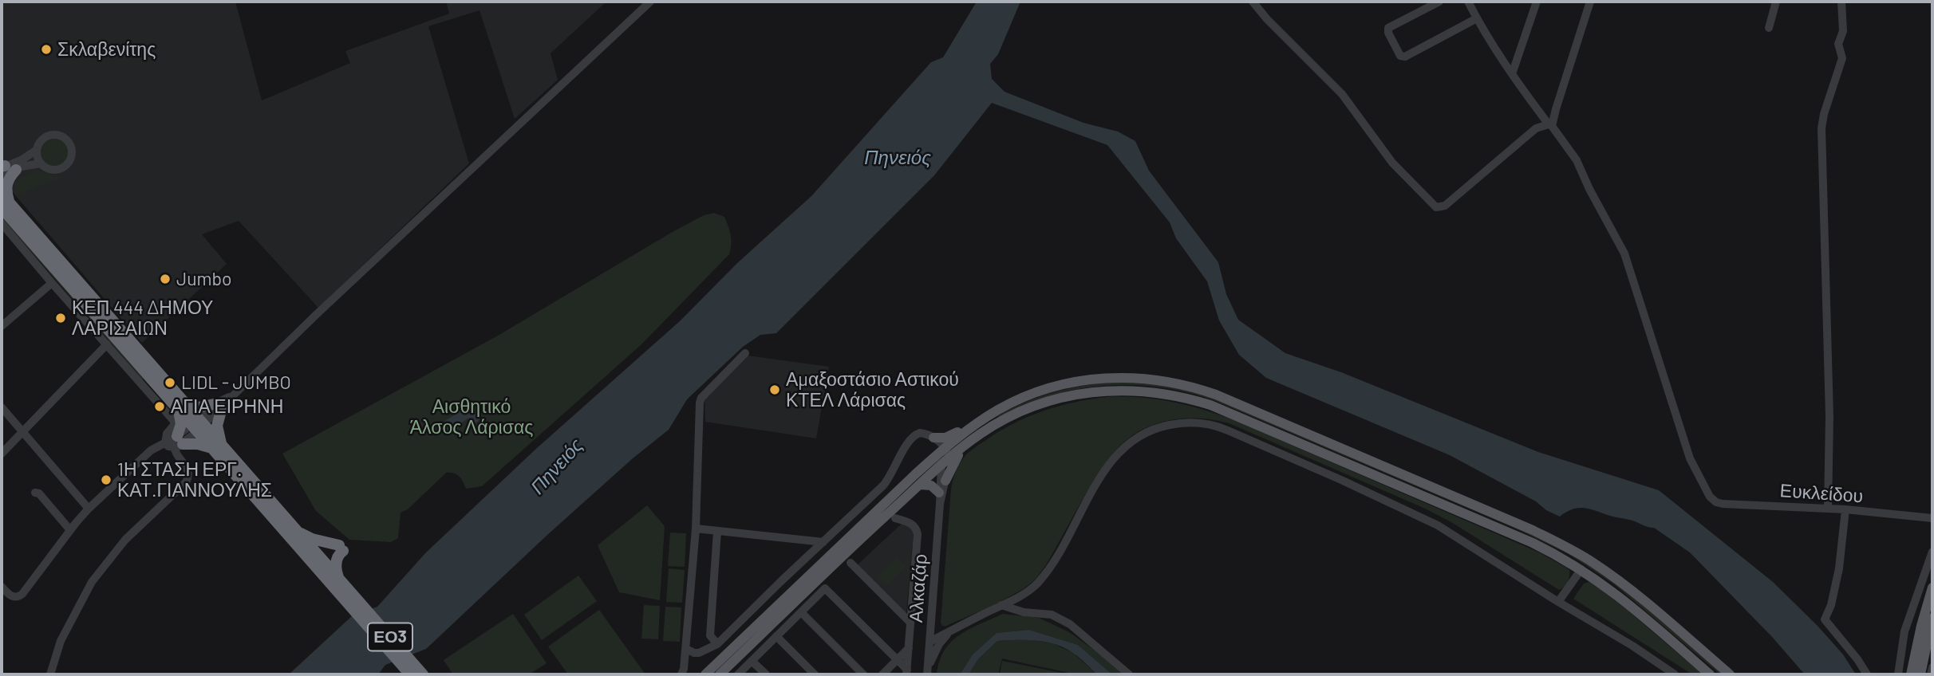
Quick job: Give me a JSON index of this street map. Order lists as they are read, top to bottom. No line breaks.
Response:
{"streets":{"highway":["ΕΟ3"],"street":["Ευκλείδου","Αλκαζάρ"]},"water":["Πηνειός"],"parks":["Αισθητικό Άλσος Λάρισας"],"places":["Σκλαβενίτης","Jumbo","ΚΕΠ 444 ΔΗΜΟΥ ΛΑΡΙΣΑΙΩΝ","LIDL - JUMBO","Αμαξοστάσιο Αστικού ΚΤΕΛ Λάρισας","ΑΓΙΑ ΕΙΡΗΝΗ","1Η ΣΤΑΣΗ ΕΡΓ. ΚΑΤ.ΓΙΑΝΝΟΥΛΗΣ"]}
